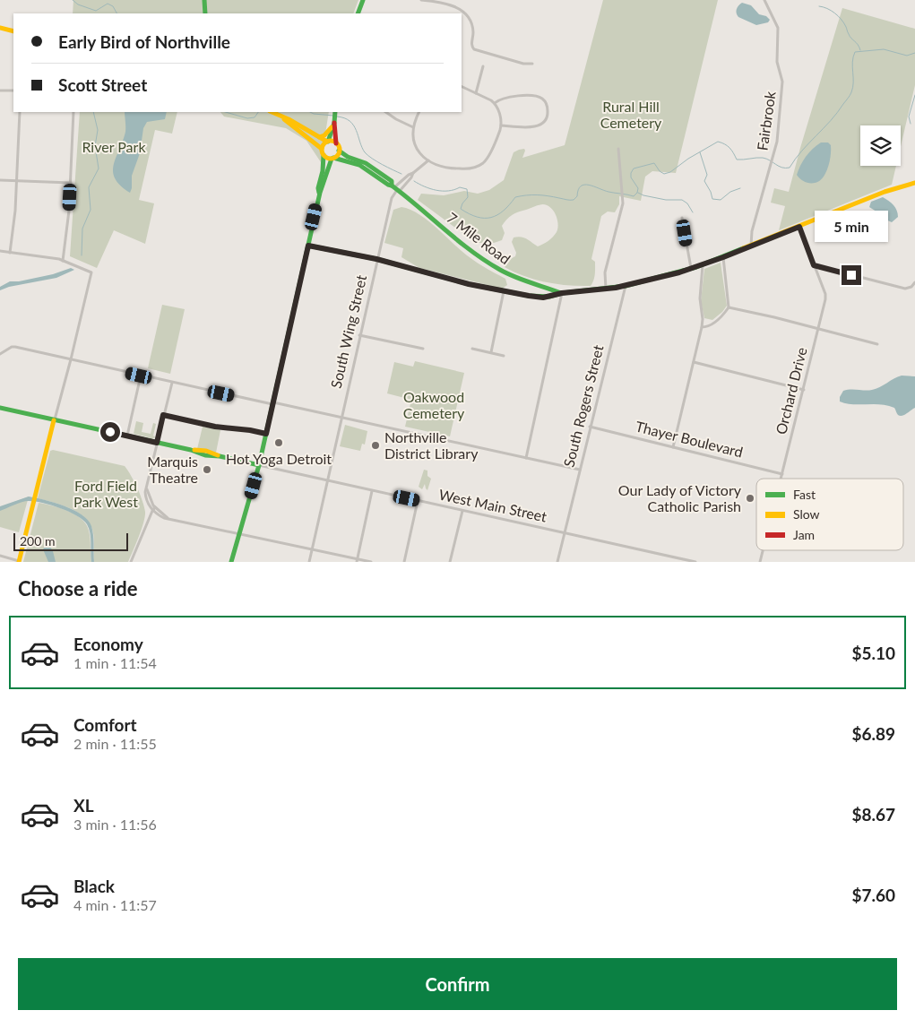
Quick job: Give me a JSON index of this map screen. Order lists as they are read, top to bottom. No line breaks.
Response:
{"streets":{"street":["Fairbrook","7 Mile Road","South Wing Street","Orchard Drive","South Rogers Street","Thayer Boulevard","West Main Street"]},"crossings":[["7 Mile Road","South Wing Street"],["South Wing Street","West Main Street"],["Orchard Drive","Thayer Boulevard"],["South Rogers Street","Thayer Boulevard"],["South Rogers Street","West Main Street"]],"parks":["Rural Hill Cemetery","River Park","Oakwood Cemetery","Ford Field Park West"],"places":["Hot Yoga Detroit","Northville District Library","Marquis Theatre","Our Lady of Victory Catholic Parish"],"legend":["Fast","Slow","Jam"],"scale_bar":"200 m","page":{"banner":["Early Bird of Northville","Scott Street"],"bubble":"5 min","scale":"200 m","heading":"Choose a ride","list":[{"name":"Economy","note":"1 min · 11:54","value":"$5.10"},{"name":"Comfort","note":"2 min · 11:55","value":"$6.89"},{"name":"XL","note":"3 min · 11:56","value":"$8.67"},{"name":"Black","note":"4 min · 11:57","value":"$7.60"}],"buttons":"Confirm"}}
